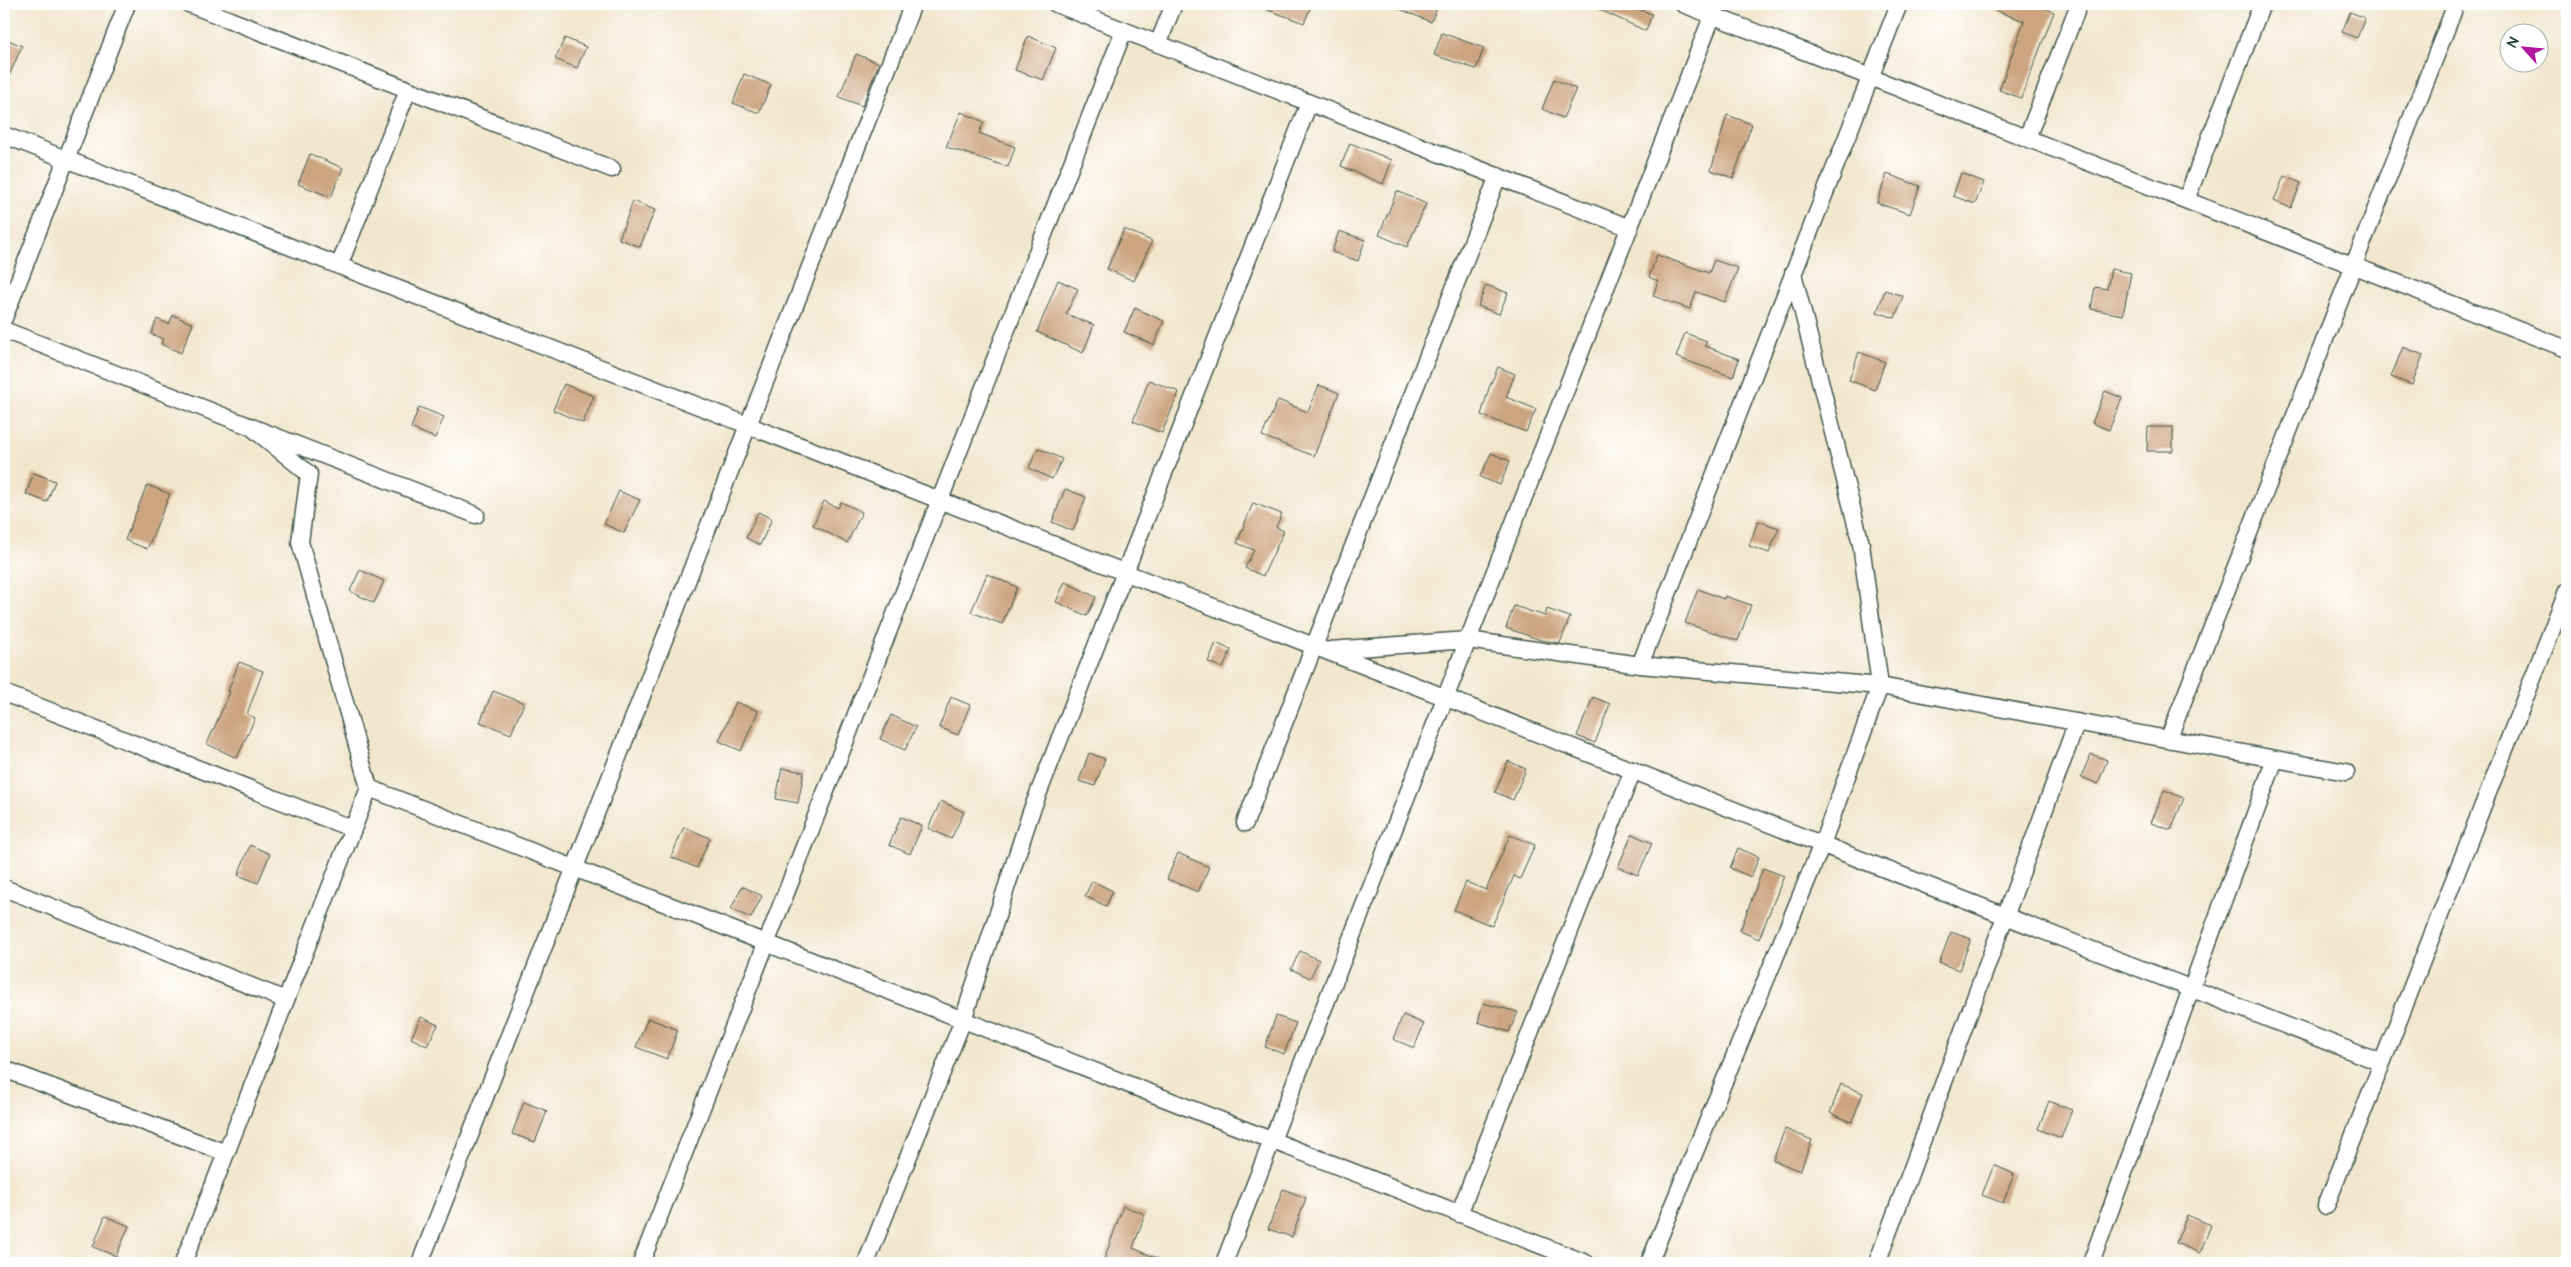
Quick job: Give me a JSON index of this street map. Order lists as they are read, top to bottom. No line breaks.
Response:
{"north":"top left"}
